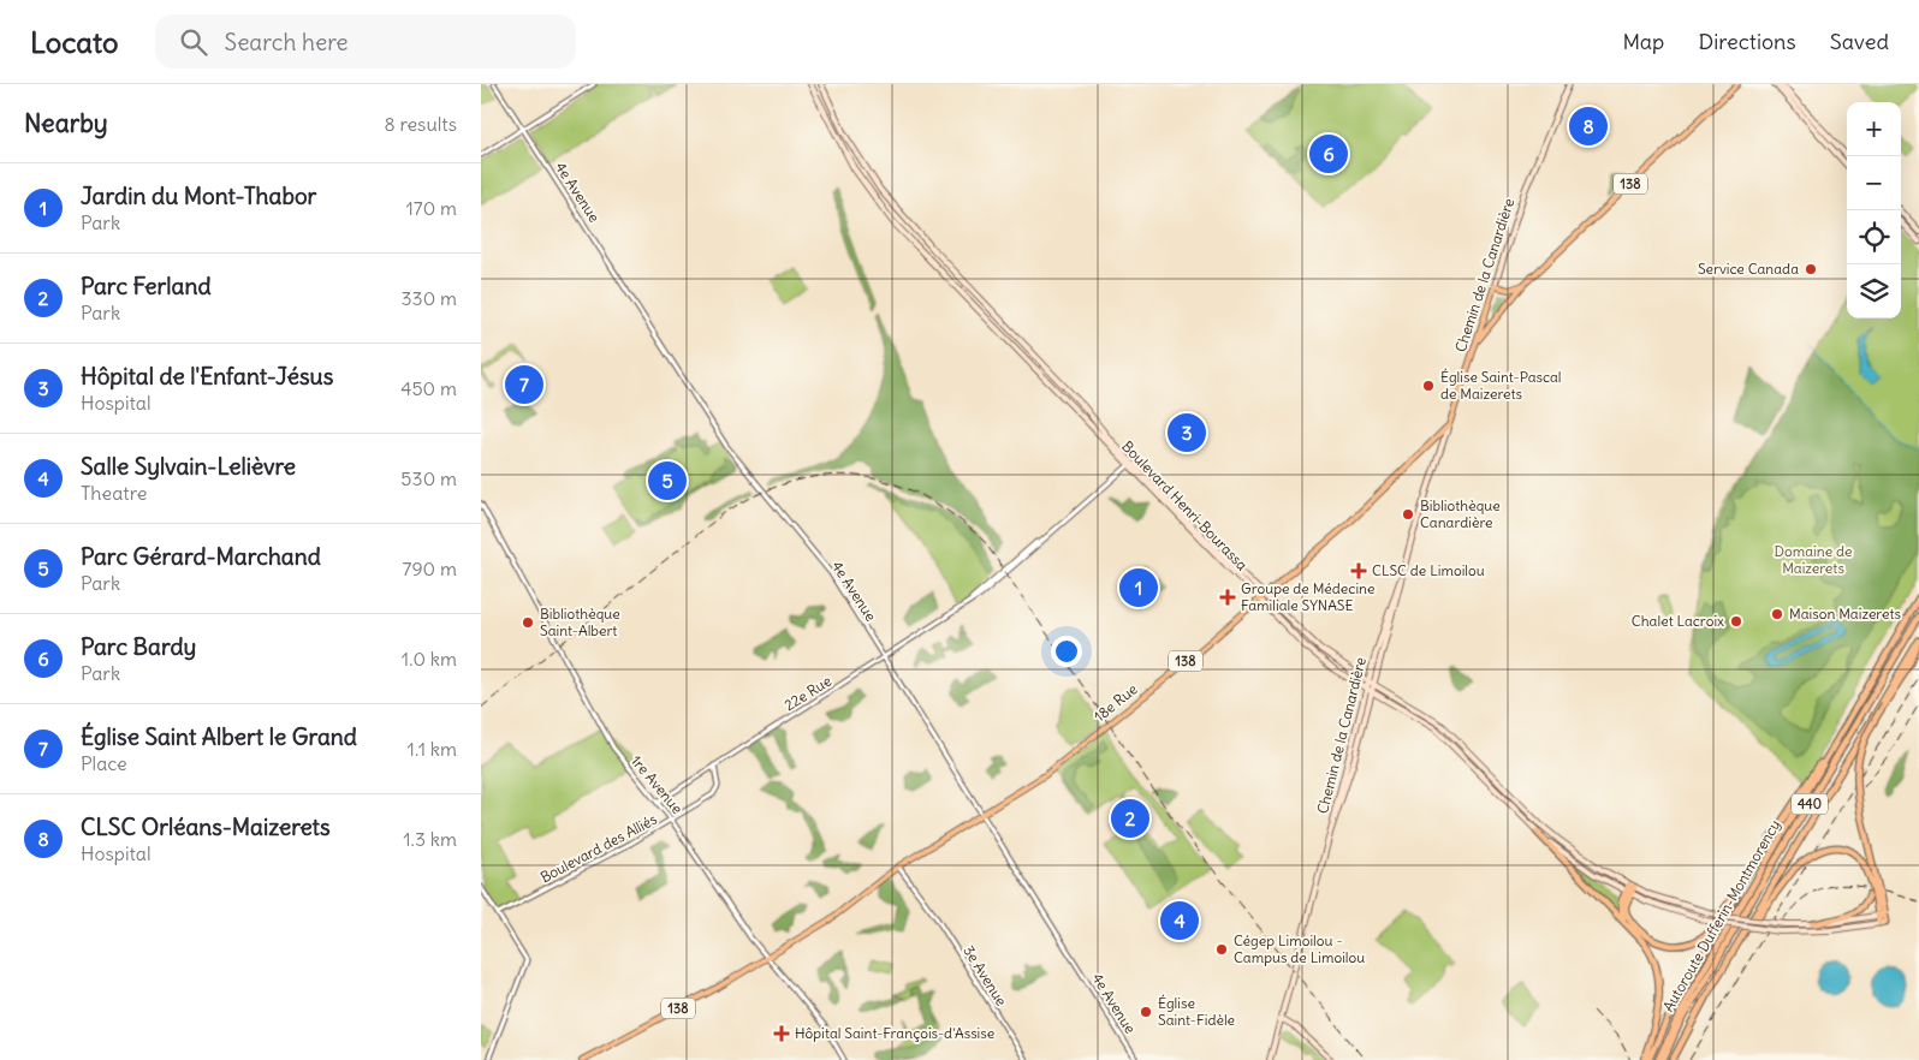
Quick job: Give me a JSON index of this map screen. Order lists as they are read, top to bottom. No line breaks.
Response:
{"streets":{"highway":["440","Autoroute Dufferin-Montmorency"],"main road":["138","Chemin de la Canardière","Boulevard Henri-Bourassa","18e Rue"],"street":["4e Avenue","22e Rue","1re Avenue","Boulevard des Alliés","3e Avenue"]},"crossings":[["138","Chemin de la Canardière"],["138","18e Rue"],["138","1re Avenue"],["4e Avenue","22e Rue"],["4e Avenue","18e Rue"],["Chemin de la Canardière","Boulevard Henri-Bourassa"],["Chemin de la Canardière","18e Rue"],["Boulevard Henri-Bourassa","22e Rue"],["Boulevard Henri-Bourassa","18e Rue"],["22e Rue","1re Avenue"],["22e Rue","Boulevard des Alliés"],["18e Rue","1re Avenue"],["18e Rue","3e Avenue"],["1re Avenue","Boulevard des Alliés"]],"parks":["Domaine de Maizerets"],"places":{"other":["Service Canada","Église Saint-Pascal de Maizerets","Bibliothèque Canardière","Maison Maizerets","Chalet Lacroix","Bibliothèque Saint-Albert","Cégep Limoilou - Campus de Limoilou","Église Saint-Fidèle"],"health":["CLSC de Limoilou","Groupe de Médecine Familiale SYNASE","Hôpital Saint-François-d'Assise"]},"page":{"header":"Locato","search":"Search here","nav":["Map","Directions","Saved"],"heading":["Nearby","8 results"],"map_buttons":["+","−"],"pins":["8","6","7","3","5","1","2","4"],"list":[{"mark":"1","name":"Jardin du Mont-Thabor","note":"Park","value":"170 m"},{"mark":"2","name":"Parc Ferland","note":"Park","value":"330 m"},{"mark":"3","name":"Hôpital de l'Enfant-Jésus","note":"Hospital","value":"450 m"},{"mark":"4","name":"Salle Sylvain-Lelièvre","note":"Theatre","value":"530 m"},{"mark":"5","name":"Parc Gérard-Marchand","note":"Park","value":"790 m"},{"mark":"6","name":"Parc Bardy","note":"Park","value":"1.0 km"},{"mark":"7","name":"Église Saint Albert le Grand","note":"Place","value":"1.1 km"},{"mark":"8","name":"CLSC Orléans-Maizerets","note":"Hospital","value":"1.3 km"}]}}
